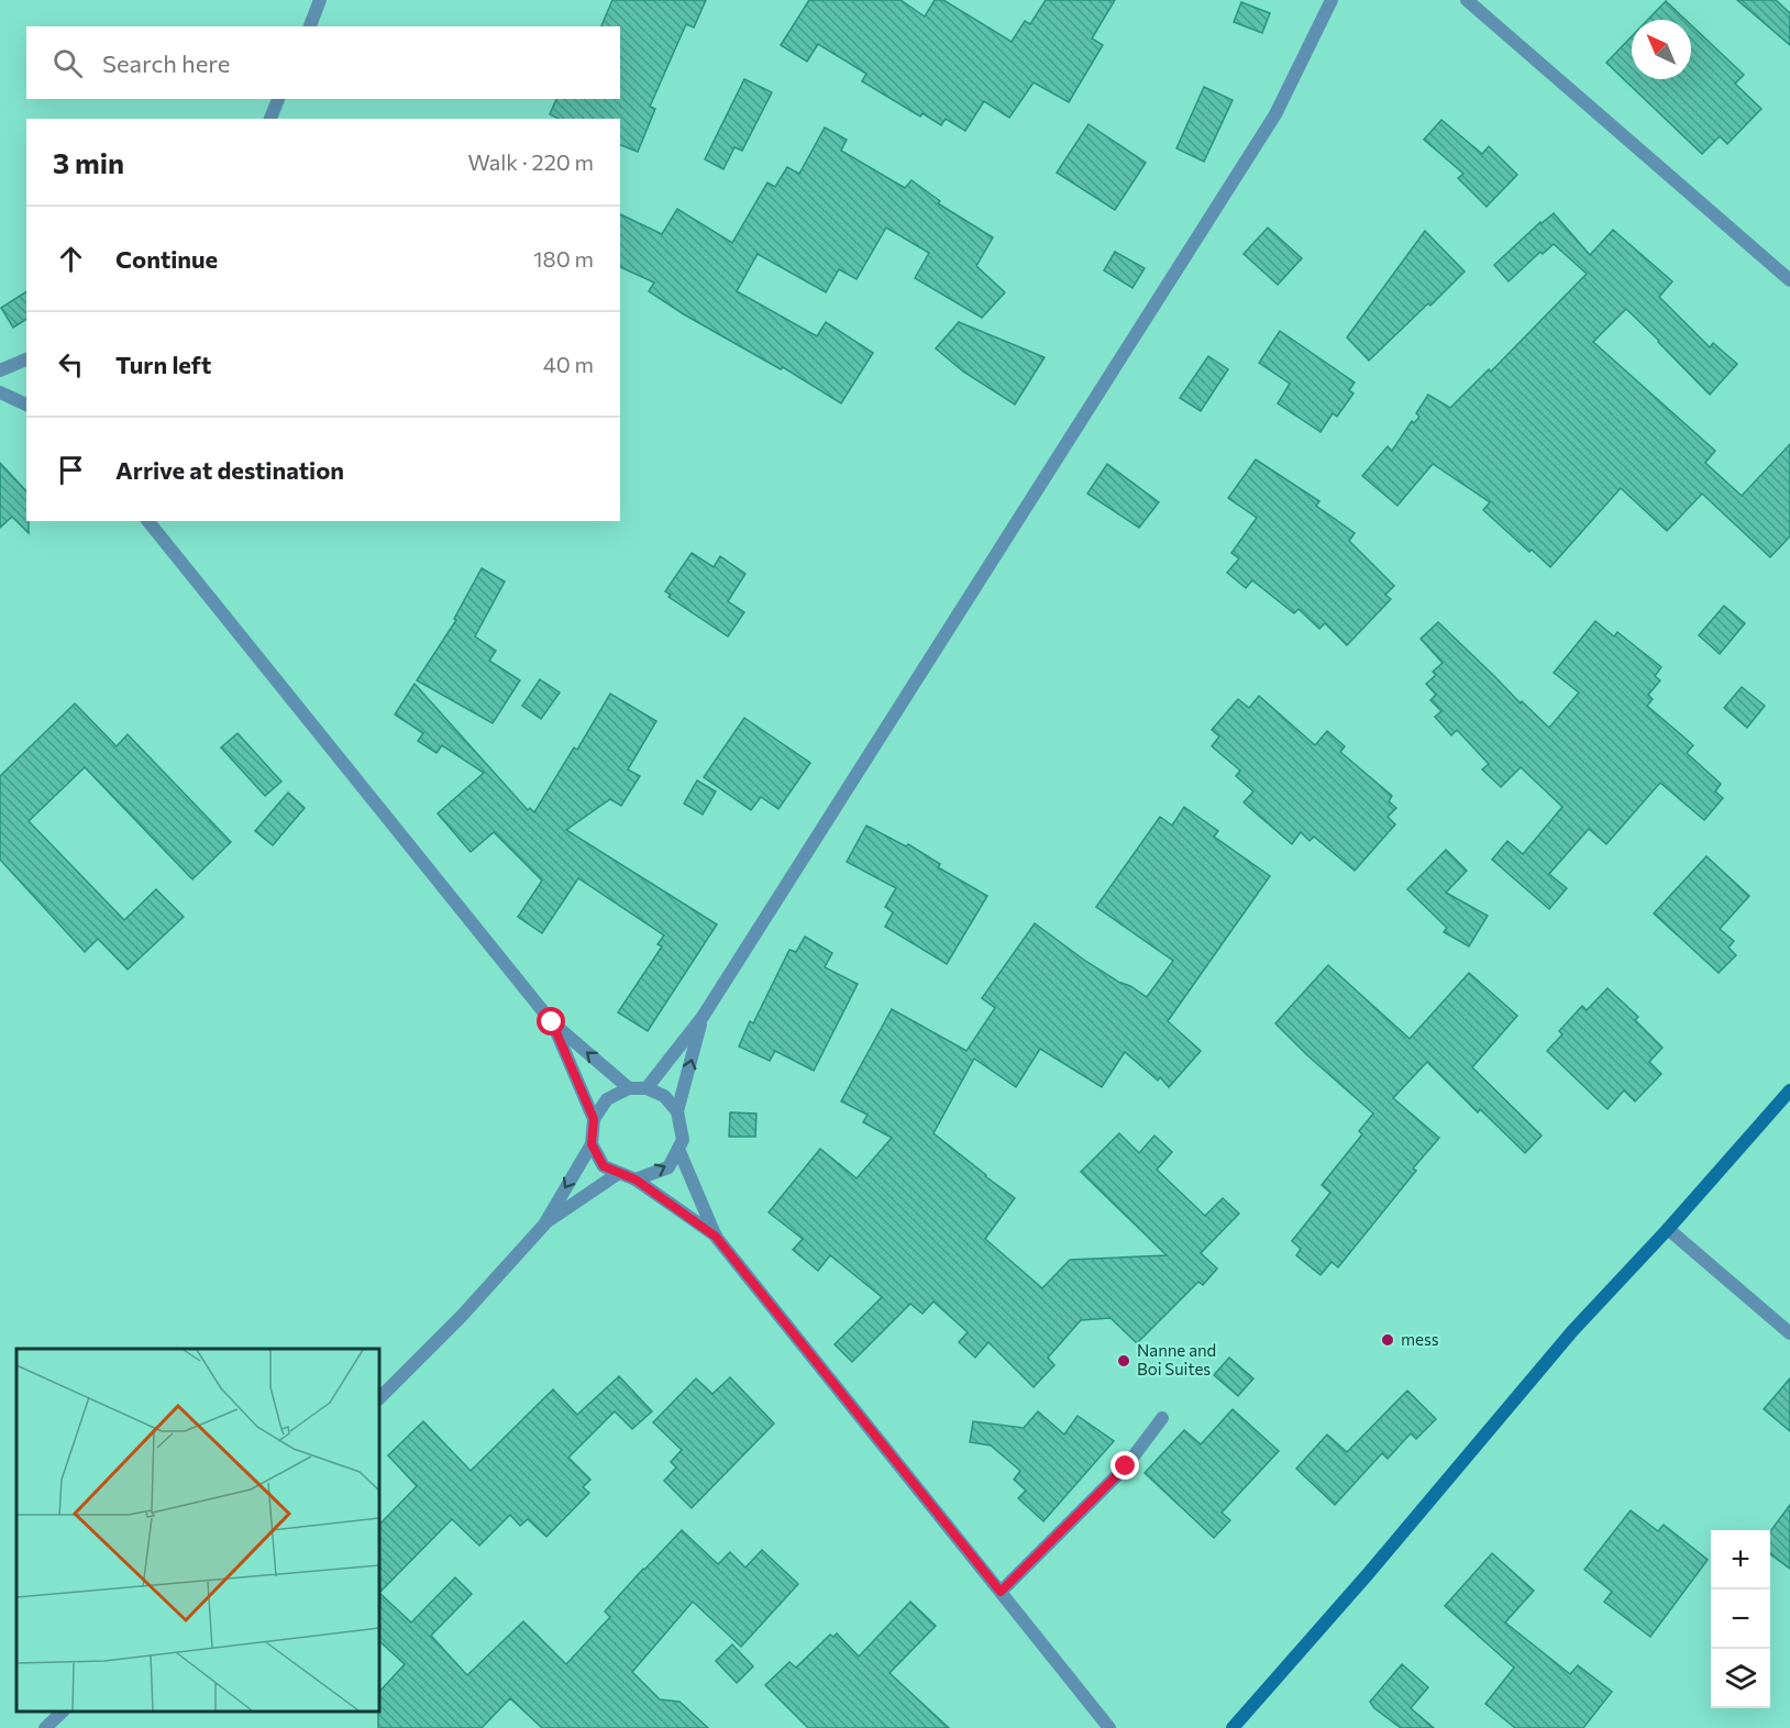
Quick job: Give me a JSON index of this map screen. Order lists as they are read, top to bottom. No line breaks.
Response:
{"places":["mess","Nanne and Boi Suites"],"north":"top left","page":{"search":"Search here","heading":["3 min","Walk · 220 m"],"list":[["Continue","180 m"],["Turn left","40 m"],"Arrive at destination"],"map_buttons":["+","−"]}}
